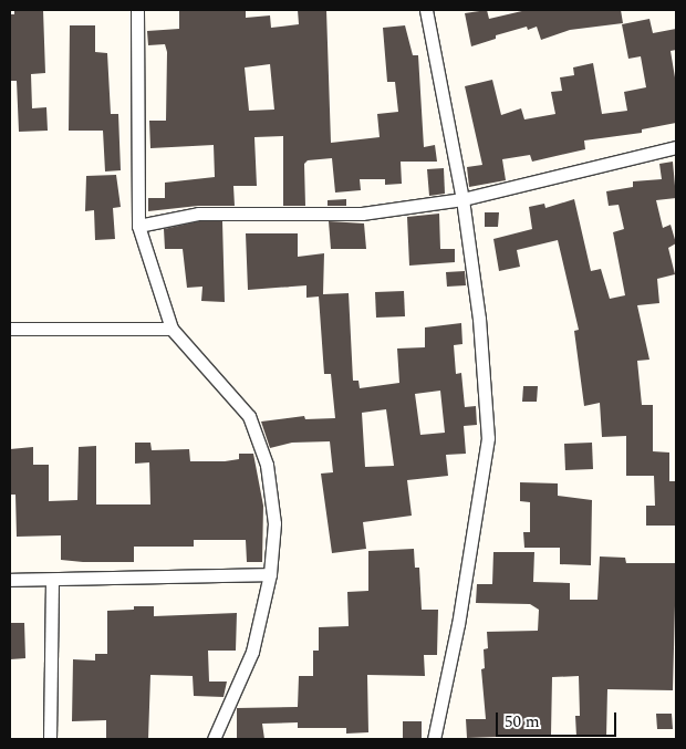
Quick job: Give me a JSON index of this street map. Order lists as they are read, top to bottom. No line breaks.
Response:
{"scale_bar":"50 m"}
